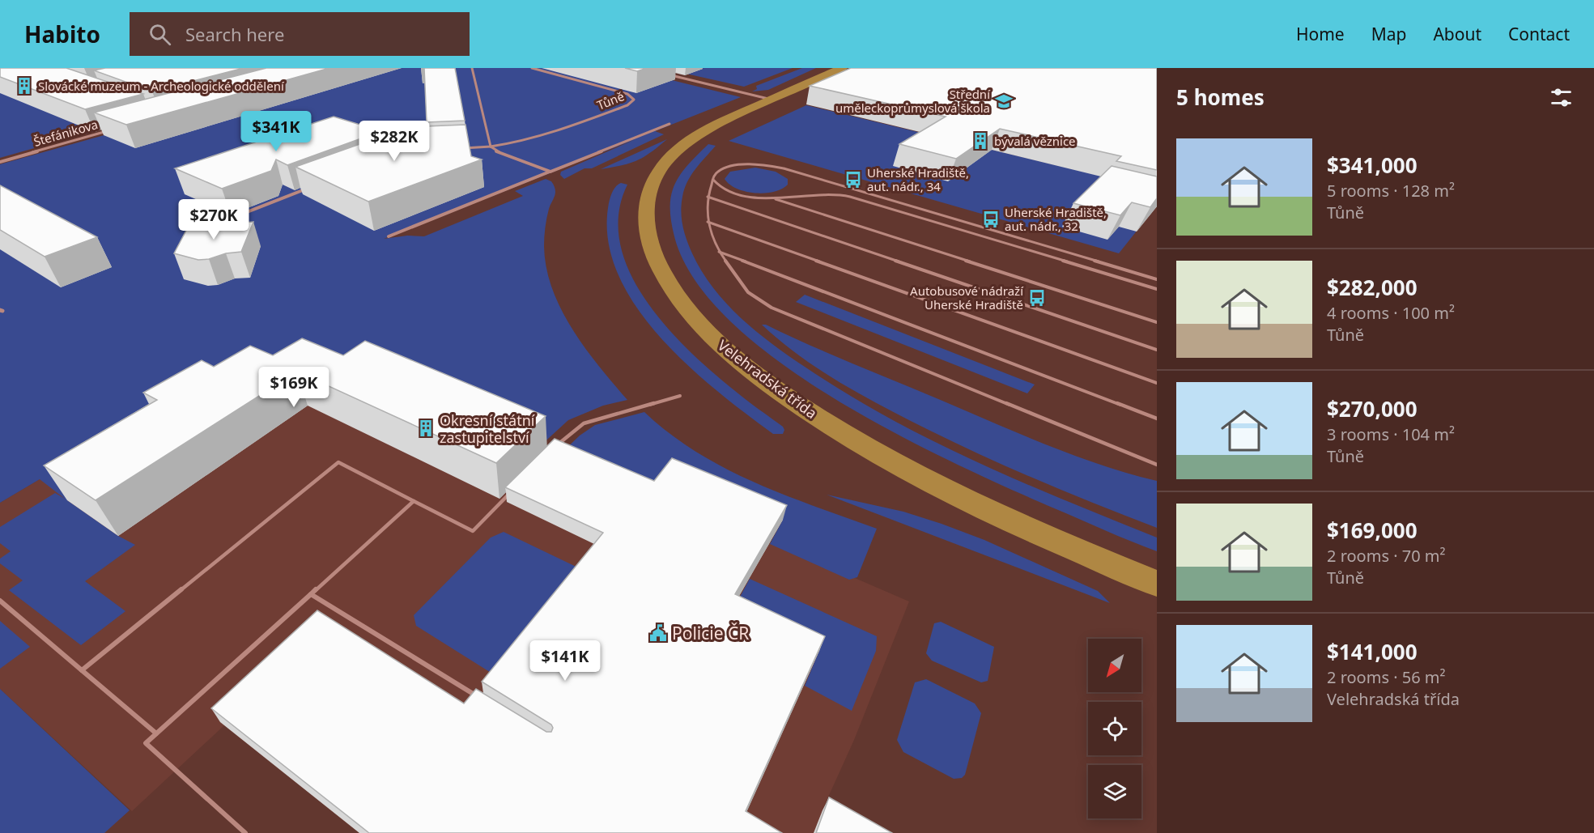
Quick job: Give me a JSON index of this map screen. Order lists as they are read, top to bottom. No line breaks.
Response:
{"streets":{"main road":["Velehradská třída"],"street":["Tůně","Štefánikova"]},"places":{"building":["Slovácké muzeum - Archeologické oddělení","bývalá věznice","Okresní státní zastupitelství"],"school or university":["Střední uměleckoprůmyslová škola"],"bus stop":["Uherské Hradiště, aut. nádr., 34","Uherské Hradiště, aut. nádr., 32","Autobusové nádraží Uherské Hradiště"],"public building":["Policie ČR"]},"north":"bottom left","page":{"header":"Habito","search":"Search here","nav":["Home","Map","About","Contact"],"heading":"5 homes","price":["$341K","$282K","$270K","$169K","$141K"],"list":[{"name":"$341,000","note":"5 rooms · 128 m² · Tůně"},{"name":"$282,000","note":"4 rooms · 100 m² · Tůně"},{"name":"$270,000","note":"3 rooms · 104 m² · Tůně"},{"name":"$169,000","note":"2 rooms · 70 m² · Tůně"},{"name":"$141,000","note":"2 rooms · 56 m² · Velehradská třída"}]}}
